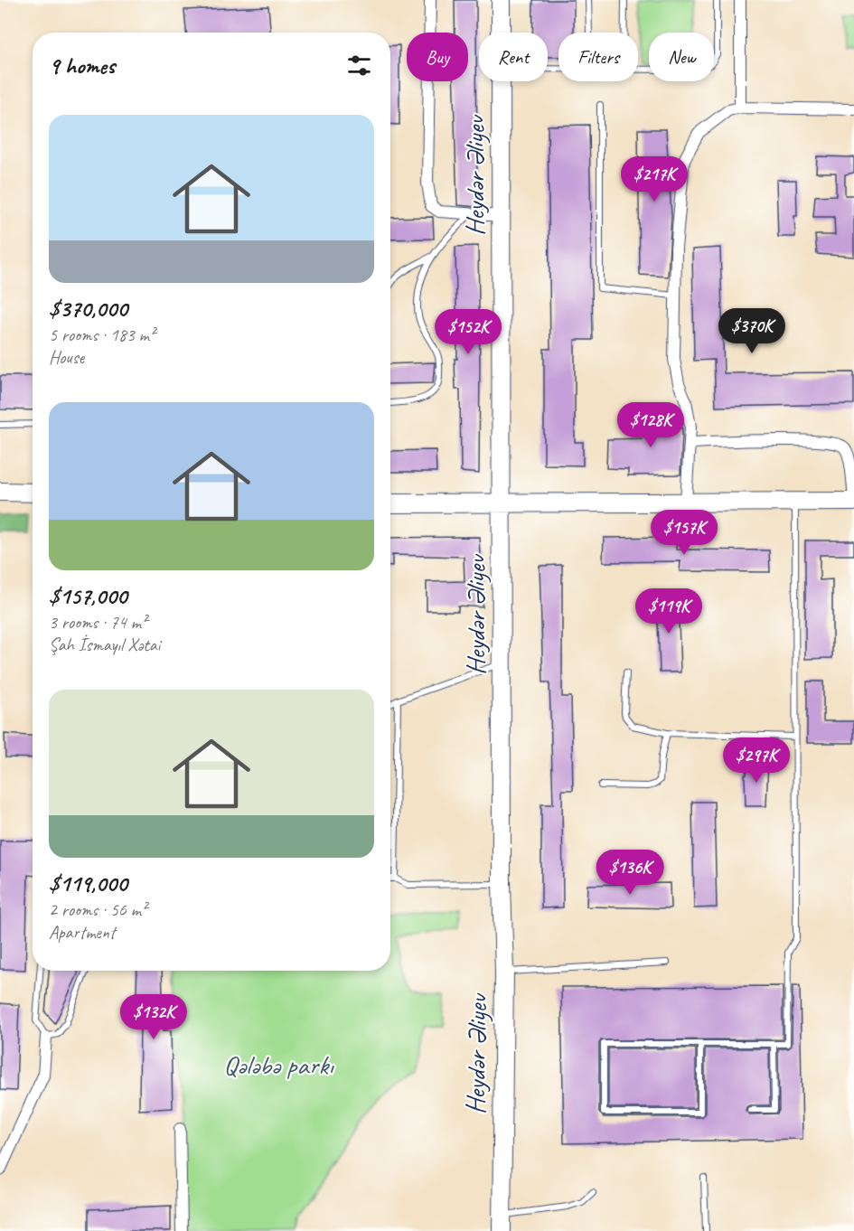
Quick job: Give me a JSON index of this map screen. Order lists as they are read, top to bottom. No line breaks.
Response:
{"streets":{"main road":["Heydər Əliyev"]},"parks":["Qələbə parkı"],"page":{"chip":["Buy","Rent","Filters","New"],"heading":"9 homes","list":[{"name":"$370,000","note":"5 rooms · 183 m² · House"},{"name":"$157,000","note":"3 rooms · 74 m² · Şah İsmayıl Xətai"},{"name":"$119,000","note":"2 rooms · 56 m² · Apartment"}],"price":["$217K","$370K","$152K","$128K","$157K","$119K","$297K","$136K","$132K"]}}
